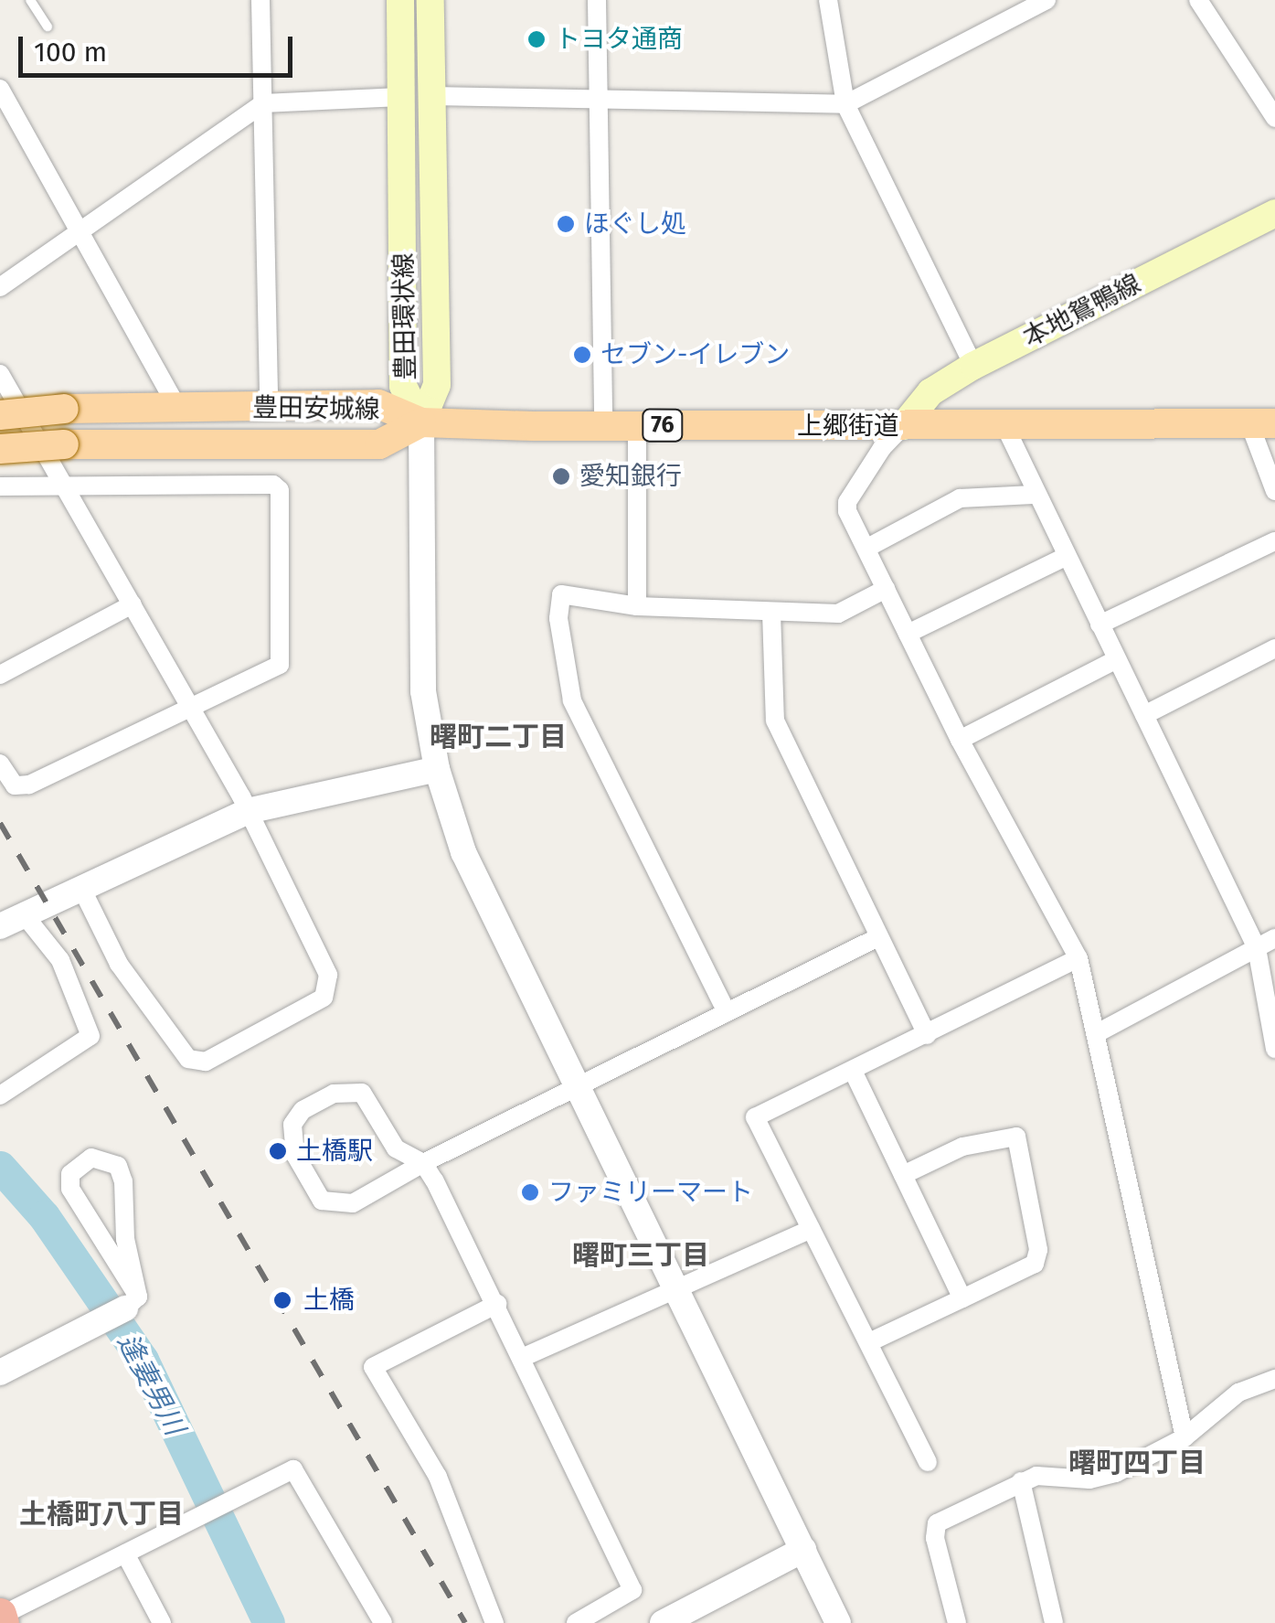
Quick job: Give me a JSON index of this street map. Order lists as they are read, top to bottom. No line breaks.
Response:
{"streets":{"main road":["本地鴛鴨線","豊田環状線","豊田安城線","76","上郷街道"]},"crossings":[["本地鴛鴨線","上郷街道"],["豊田環状線","豊田安城線"],["豊田環状線","上郷街道"],["豊田安城線","上郷街道"]],"districts":["曙町二丁目","曙町三丁目","曙町四丁目","土橋町八丁目"],"water":["逢妻男川"],"places":["トヨタ通商","ほぐし処","セブン-イレブン","愛知銀行","土橋駅","ファミリーマート","土橋"],"scale_bar":"100 m"}
